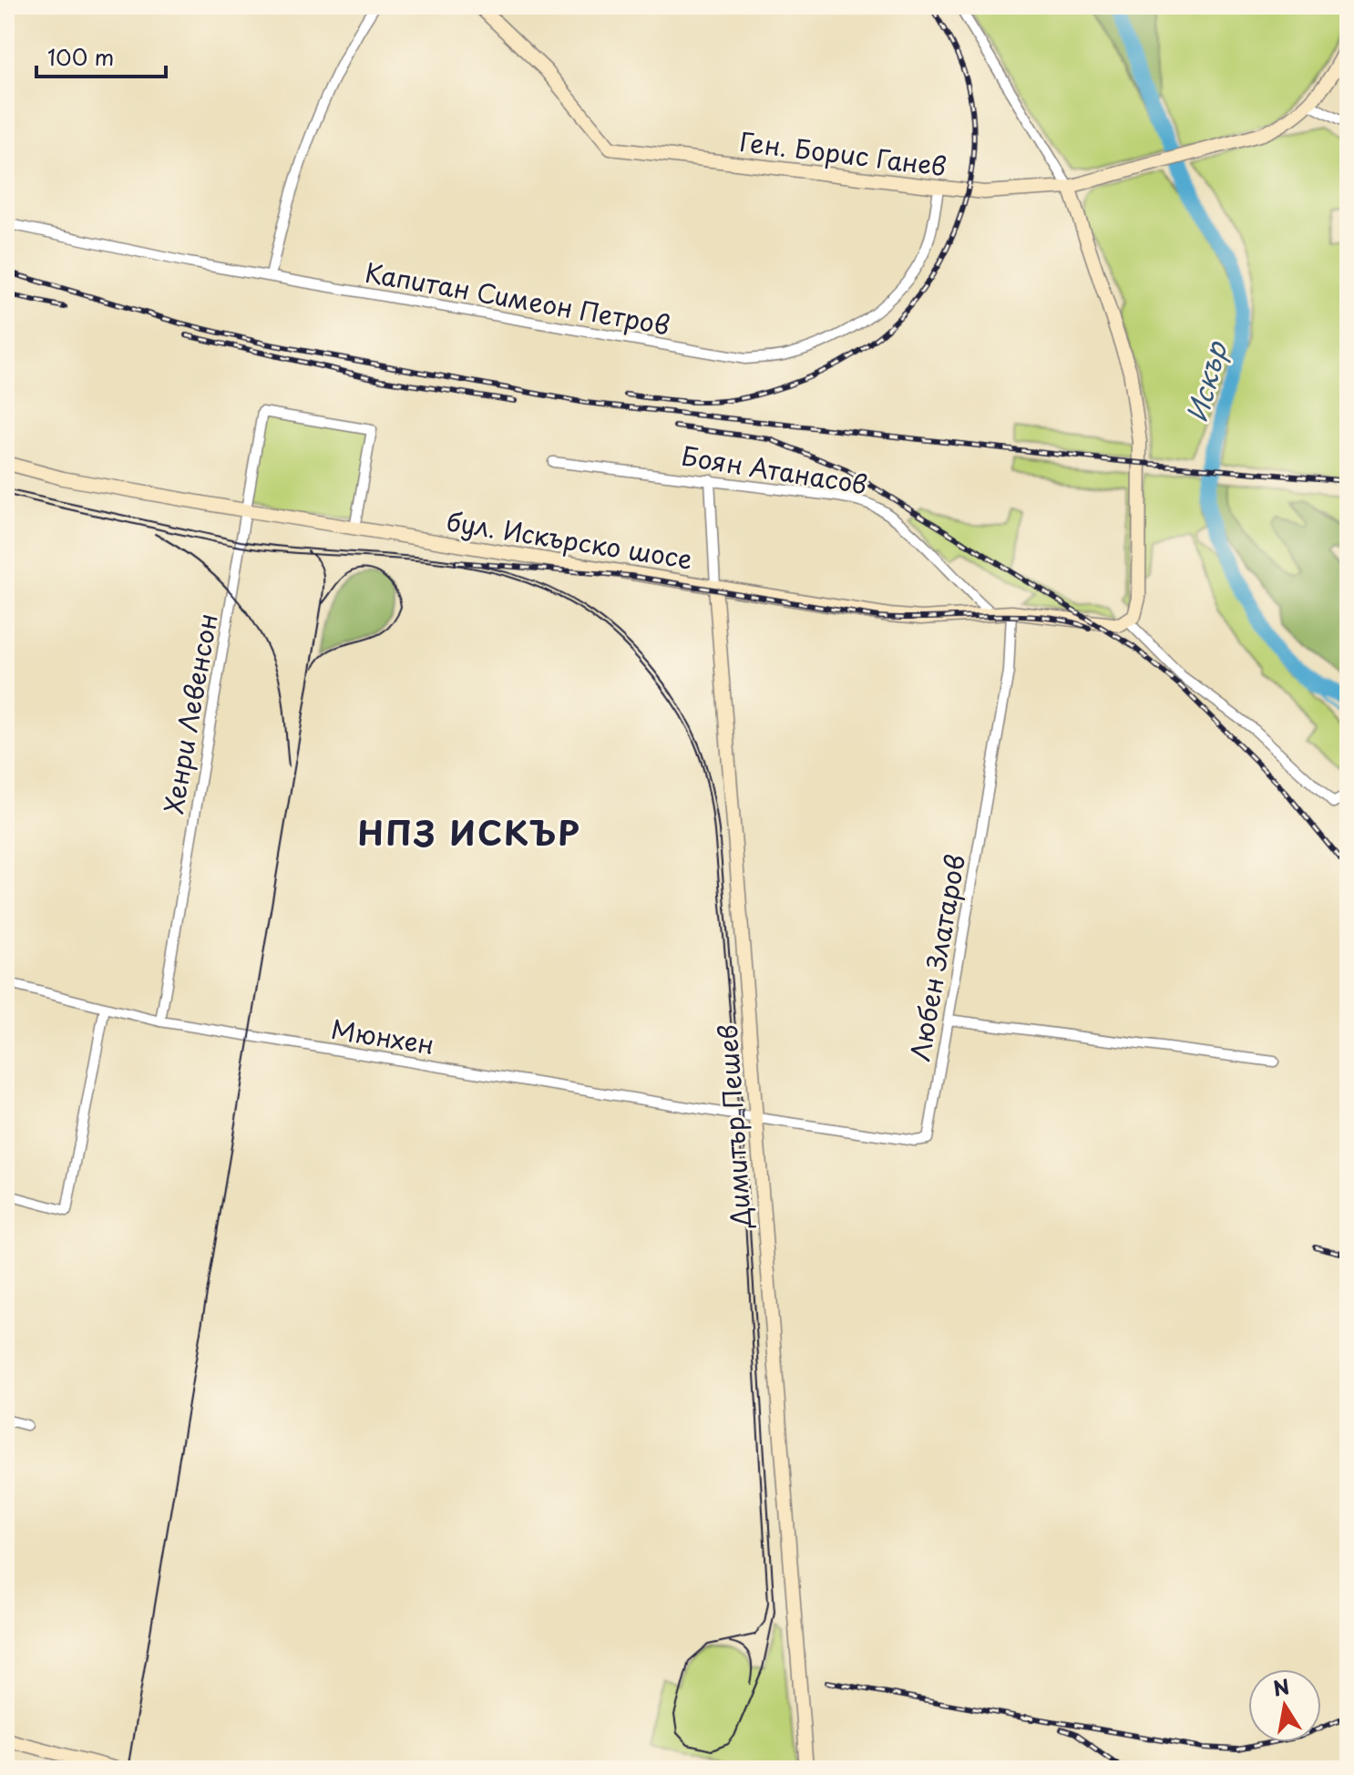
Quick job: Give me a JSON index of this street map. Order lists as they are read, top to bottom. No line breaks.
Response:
{"streets":{"street":["Ген. Борис Ганев","Капитан Симеон Петров","Боян Атанасов","бул. Искърско шосе","Хенри Левенсон","Любен Златаров","Мюнхен","Димитър Пешев"]},"crossings":[["Ген. Борис Ганев","Капитан Симеон Петров"],["Боян Атанасов","бул. Искърско шосе"],["Боян Атанасов","Димитър Пешев"],["бул. Искърско шосе","Хенри Левенсон"],["бул. Искърско шосе","Любен Златаров"],["бул. Искърско шосе","Димитър Пешев"],["Хенри Левенсон","Мюнхен"],["Любен Златаров","Мюнхен"],["Любен Златаров","Димитър Пешев"],["Мюнхен","Димитър Пешев"]],"districts":["НПЗ ИСКЪР"],"water":["Искър"],"scale_bar":"100 m","north":"top"}
